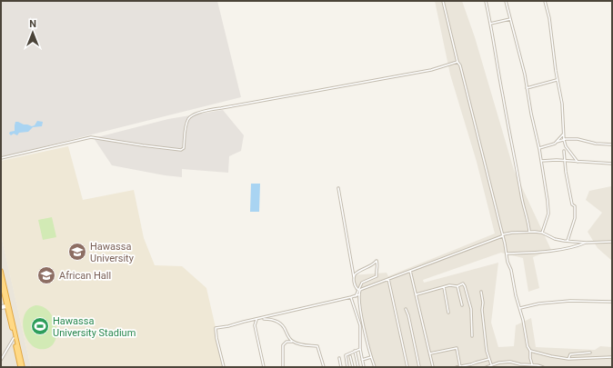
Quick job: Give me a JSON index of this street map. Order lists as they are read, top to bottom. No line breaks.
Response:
{"places":{"school or university":["Hawassa University","African Hall"],"sports":["Hawassa University Stadium"]},"north":"top"}
